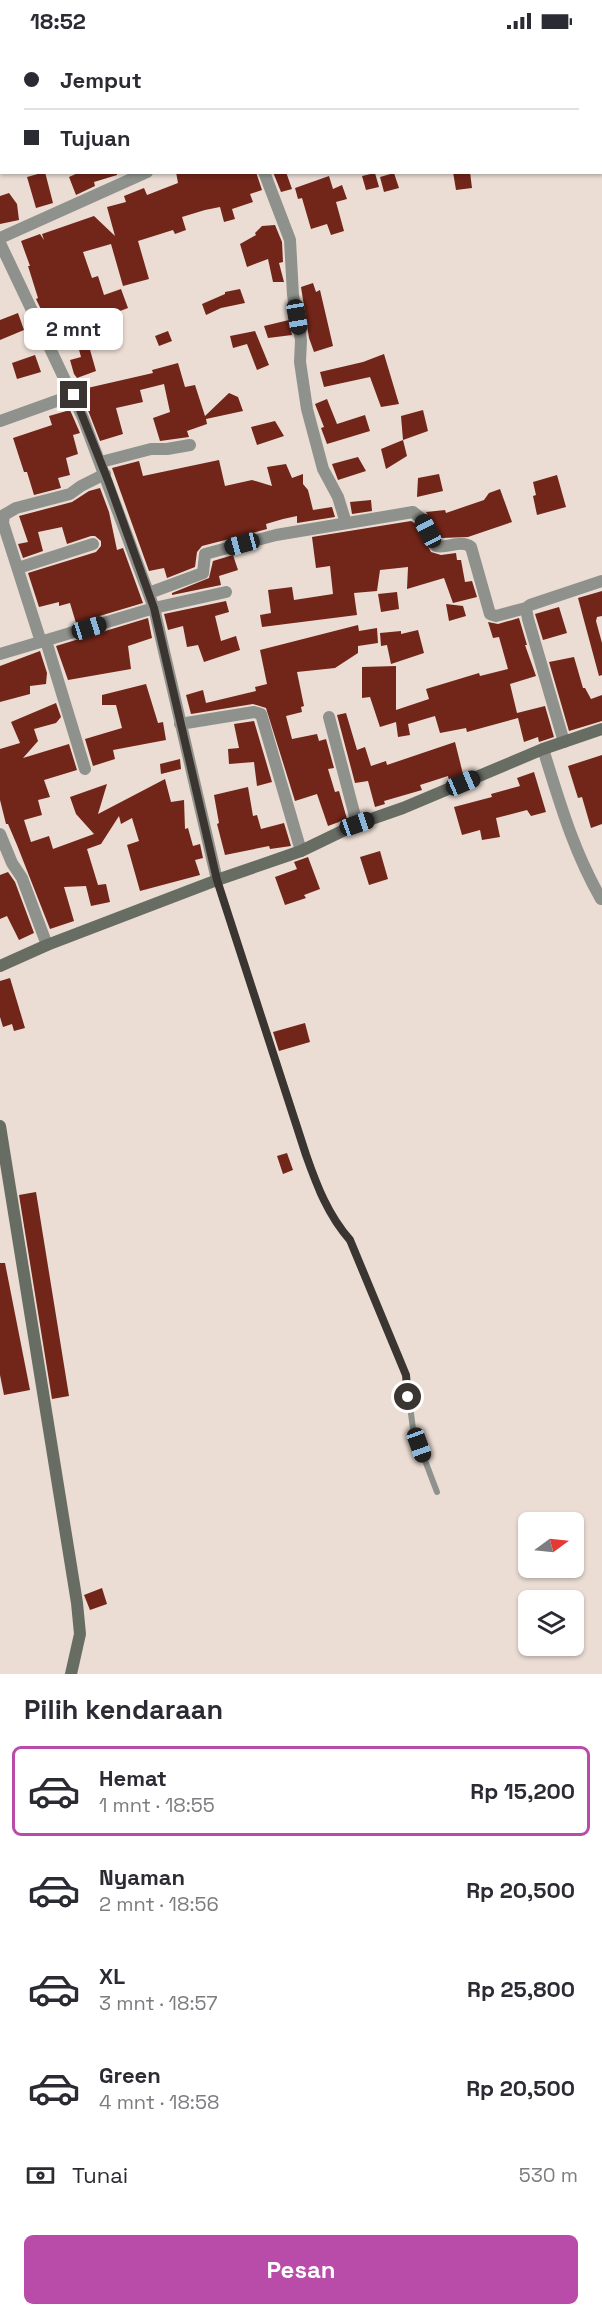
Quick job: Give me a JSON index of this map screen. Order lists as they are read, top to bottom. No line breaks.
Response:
{"north":"right","page":{"status":"18:52","banner":["Jemput","Tujuan"],"bubble":"2 mnt","heading":"Pilih kendaraan","list":[{"name":"Hemat","note":"1 mnt · 18:55","value":"Rp 15,200"},{"name":"Nyaman","note":"2 mnt · 18:56","value":"Rp 20,500"},{"name":"XL","note":"3 mnt · 18:57","value":"Rp 25,800"},{"name":"Green","note":"4 mnt · 18:58","value":"Rp 20,500"}],"pay":["Tunai","530 m"],"buttons":"Pesan"}}
